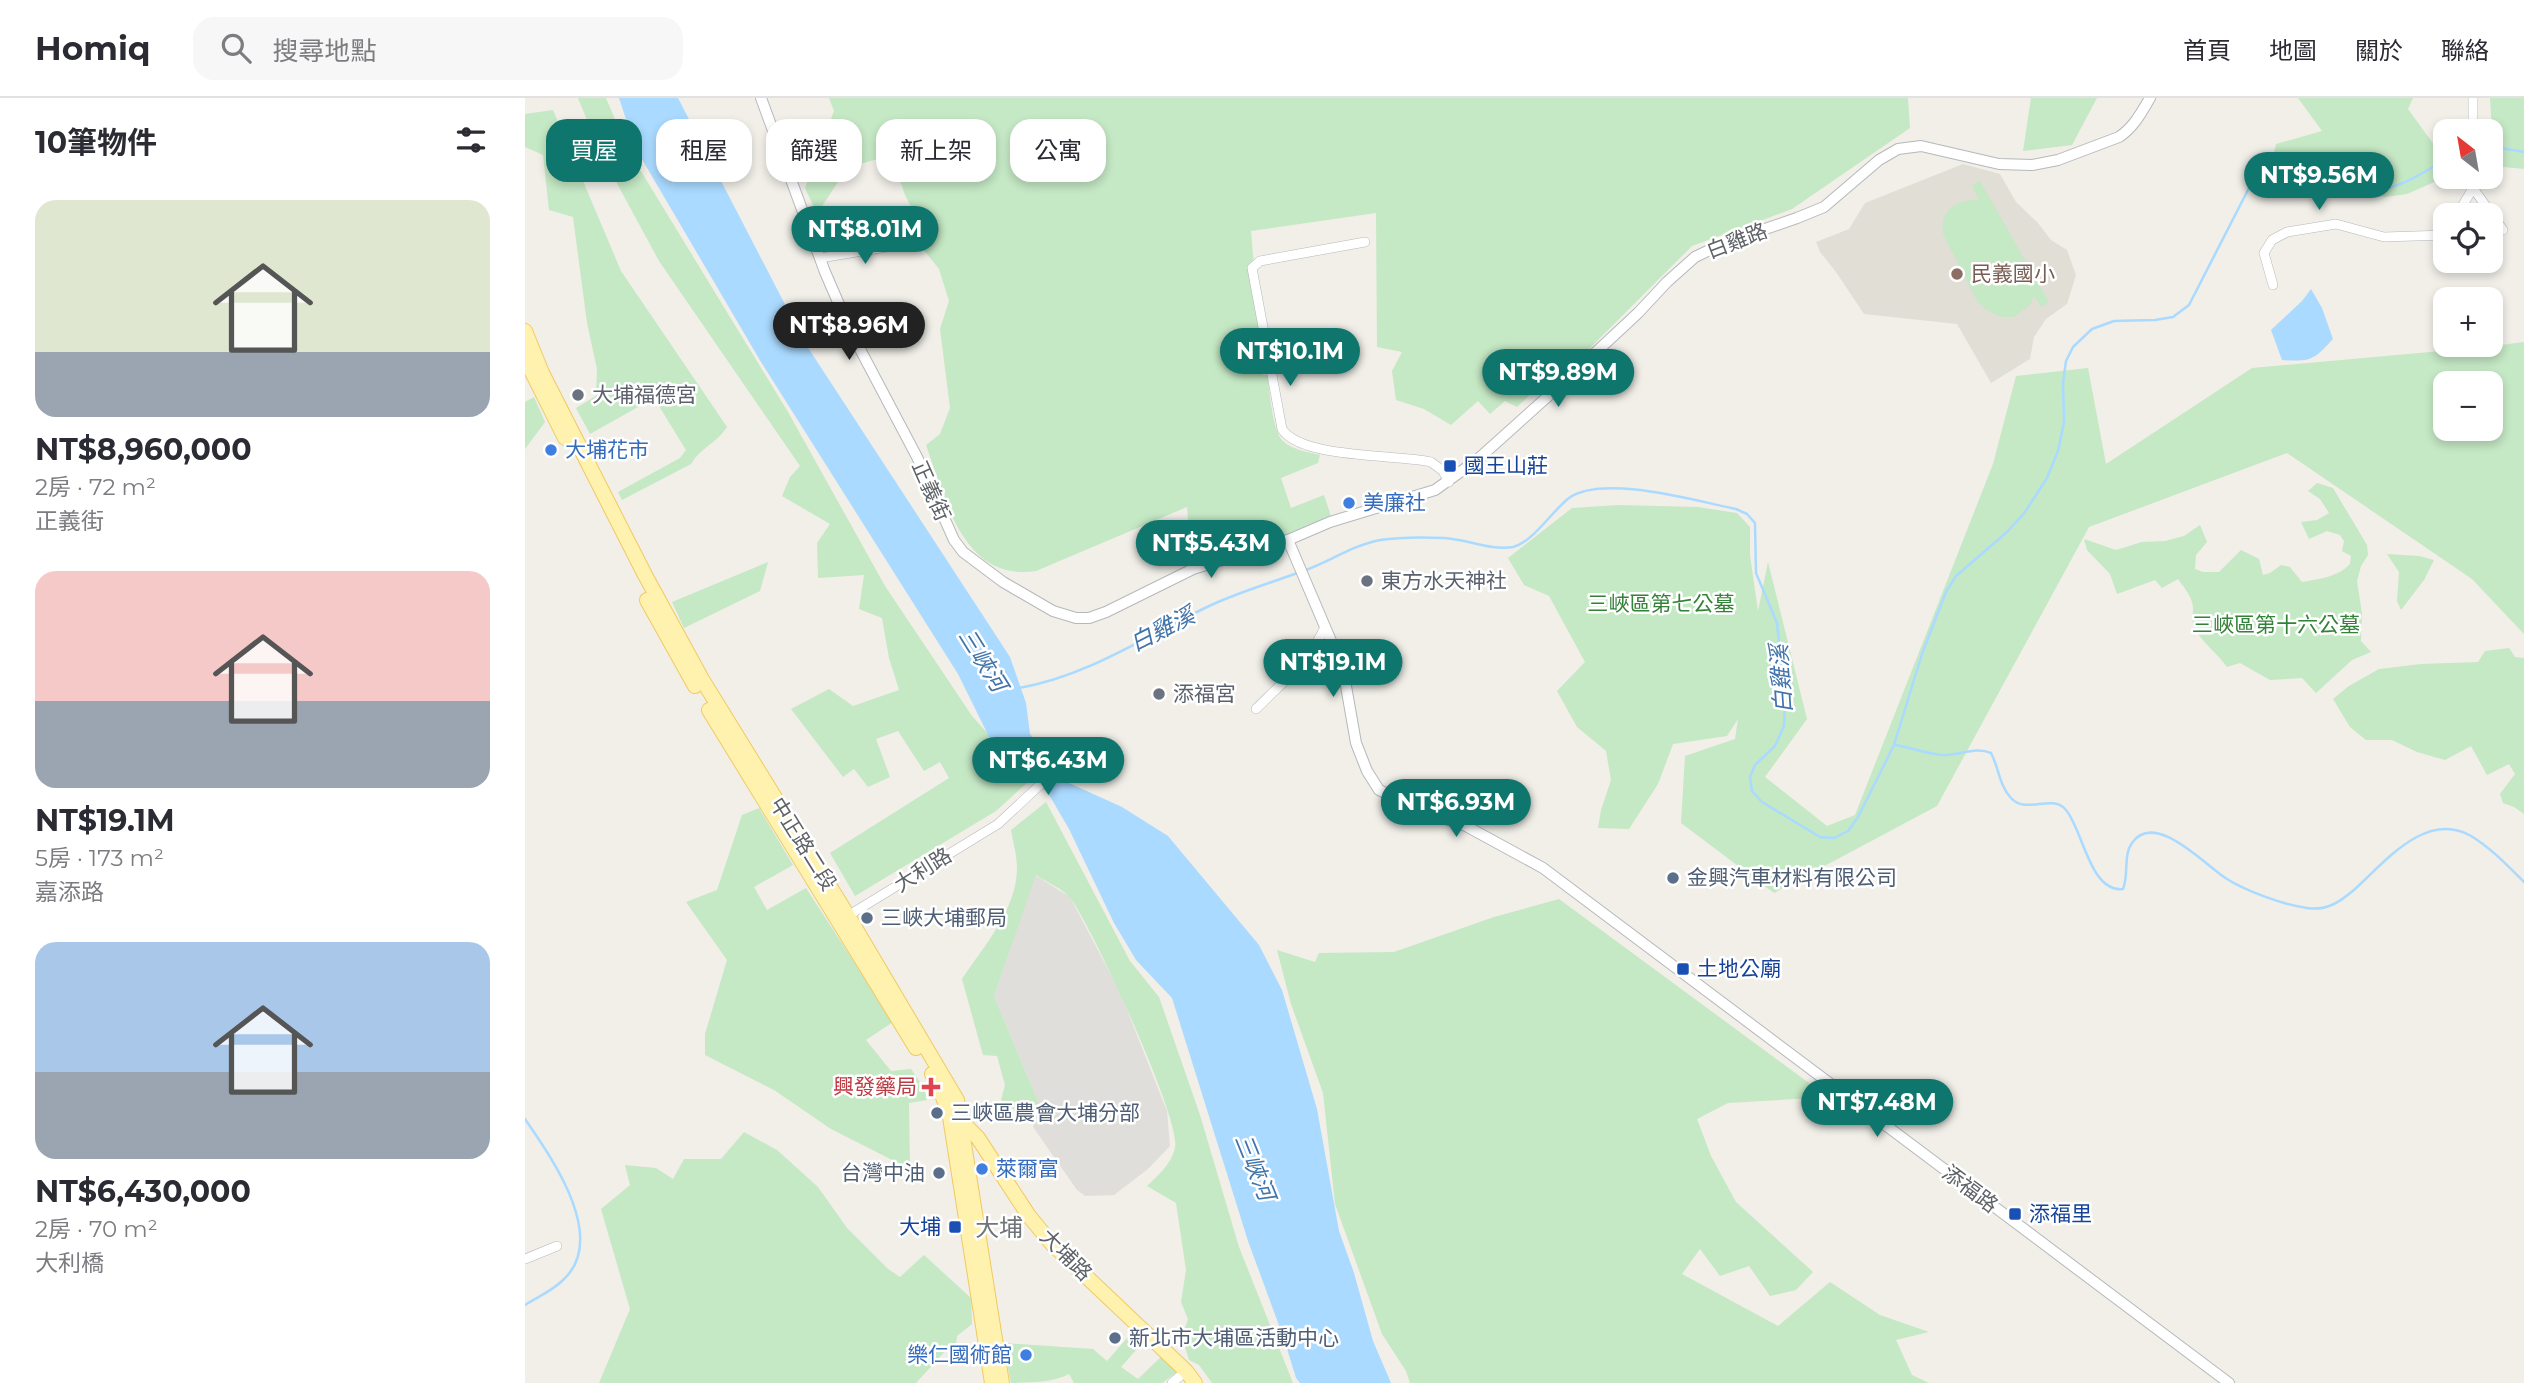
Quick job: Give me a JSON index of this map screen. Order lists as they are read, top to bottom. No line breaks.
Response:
{"streets":{"main road":["中正路二段","大埔路"],"street":["白雞路","正義街","大利路","添福路"]},"crossings":[["白雞路","正義街"],["中正路二段","大利路"],["中正路二段","大埔路"]],"districts":["大埔"],"water":["白雞溪","三峽河"],"parks":["三峽區第七公墓","三峽區第十六公墓"],"places":{"other":["民義國小","大埔福德宮","大埔花市","美廉社","東方水天神社","添福宮","金興汽車材料有限公司","三峽大埔郵局","三峽區農會大埔分部","萊爾富","台灣中油","新北市大埔區活動中心","樂仁國術館"],"transit":["國王山莊","土地公廟","添福里","大埔"],"health":["興發藥局"]},"north":"top left","page":{"header":"Homiq","search":"搜尋地點","nav":["首頁","地圖","關於","聯絡"],"heading":"10筆物件","map_buttons":["+","−"],"chip":["買屋","租屋","篩選","新上架","公寓"],"price":["NT$9.56M","NT$8.01M","NT$8.96M","NT$10.1M","NT$9.89M","NT$5.43M","NT$19.1M","NT$6.43M","NT$6.93M","NT$7.48M"],"list":[{"name":"NT$8,960,000","note":"2房 · 72 m² · 正義街"},{"name":"NT$19.1M","note":"5房 · 173 m² · 嘉添路"},{"name":"NT$6,430,000","note":"2房 · 70 m² · 大利橋"}]}}
